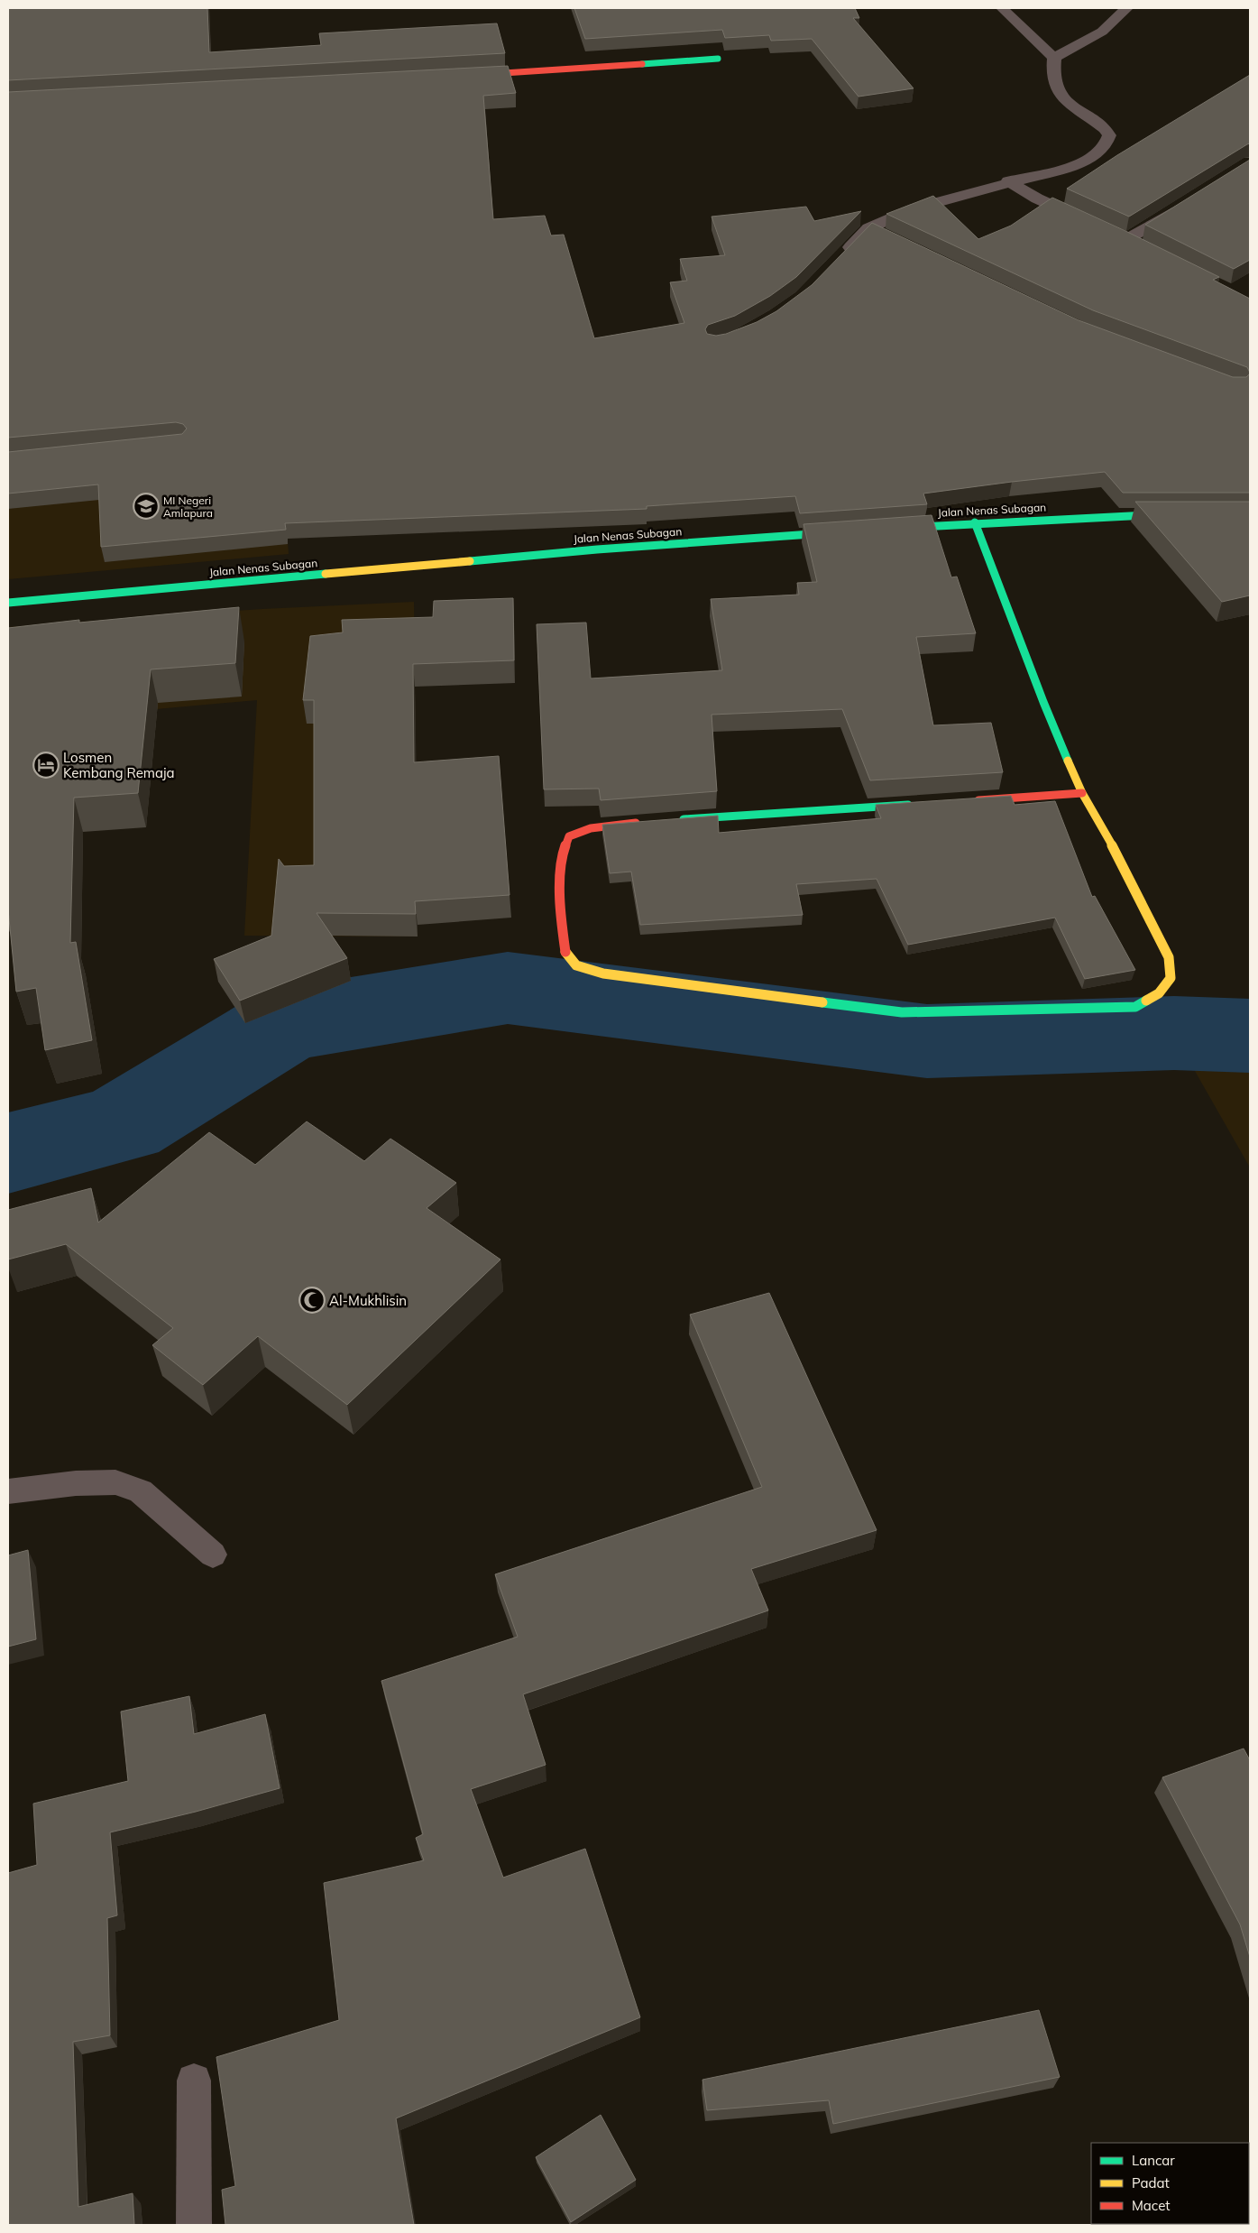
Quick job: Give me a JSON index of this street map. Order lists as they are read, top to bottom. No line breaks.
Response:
{"streets":{"street":["Jalan Nenas Subagan"]},"places":{"school or university":["MI Negeri Amlapura"],"hotel":["Losmen Kembang Remaja"],"mosque":["Al-Mukhlisin"]},"legend":["Lancar","Padat","Macet"]}
